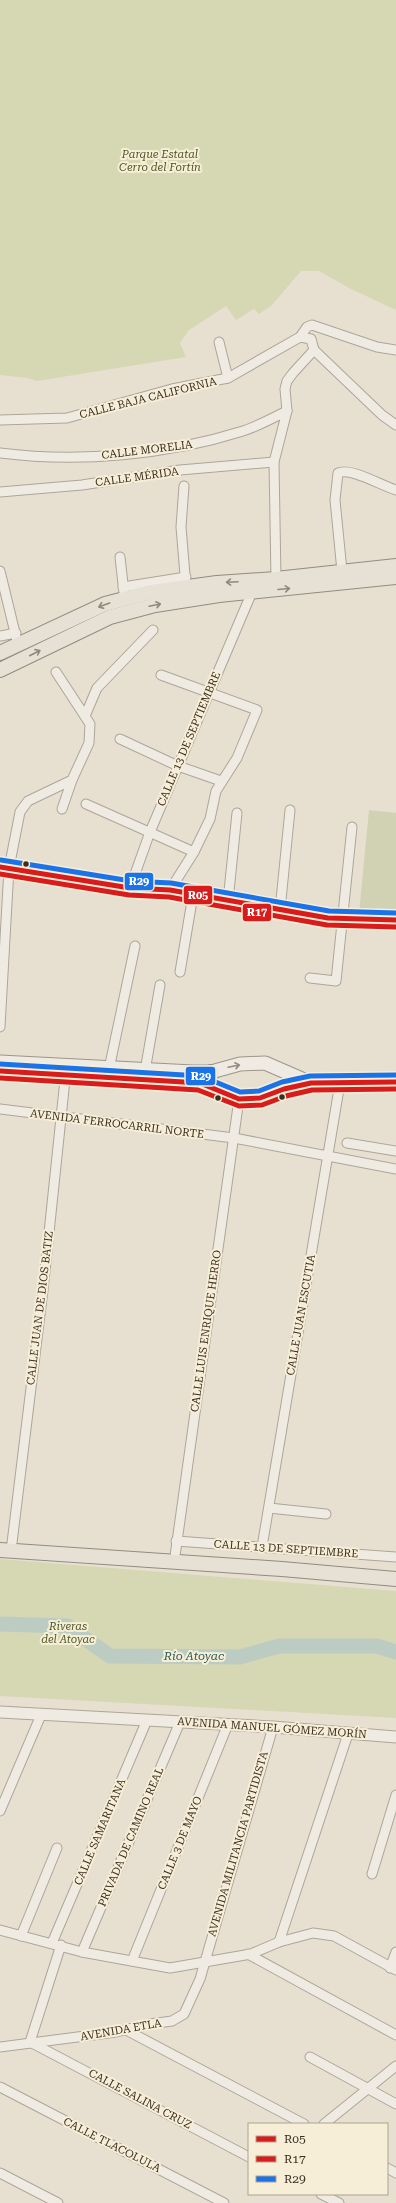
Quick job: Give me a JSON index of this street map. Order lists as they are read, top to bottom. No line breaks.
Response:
{"streets":{"street":["CALLE BAJA CALIFORNIA","CALLE MORELIA","CALLE MÉRIDA","CALLE 13 DE SEPTIEMBRE","AVENIDA FERROCARRIL NORTE","CALLE JUAN DE DIOS BATIZ","CALLE JUAN ESCUTIA","CALLE LUIS ENRIQUE HERRO","AVENIDA MANUEL GÓMEZ MORÍN","CALLE SAMARITANA","PRIVADA DE CAMINO REAL","CALLE 3 DE MAYO","AVENIDA MILITANCIA PARTIDISTA","AVENIDA ETLA","CALLE SALINA CRUZ","CALLE TLACOLULA"]},"crossings":[["CALLE 13 DE SEPTIEMBRE","CALLE JUAN ESCUTIA"],["CALLE 13 DE SEPTIEMBRE","CALLE LUIS ENRIQUE HERRO"],["AVENIDA FERROCARRIL NORTE","CALLE JUAN DE DIOS BATIZ"],["AVENIDA FERROCARRIL NORTE","CALLE JUAN ESCUTIA"],["AVENIDA FERROCARRIL NORTE","CALLE LUIS ENRIQUE HERRO"],["AVENIDA MANUEL GÓMEZ MORÍN","CALLE SAMARITANA"],["AVENIDA MANUEL GÓMEZ MORÍN","PRIVADA DE CAMINO REAL"],["AVENIDA MANUEL GÓMEZ MORÍN","CALLE 3 DE MAYO"],["AVENIDA MANUEL GÓMEZ MORÍN","AVENIDA MILITANCIA PARTIDISTA"],["CALLE SAMARITANA","AVENIDA ETLA"],["CALLE SAMARITANA","CALLE SALINA CRUZ"],["AVENIDA MILITANCIA PARTIDISTA","AVENIDA ETLA"],["AVENIDA ETLA","CALLE SALINA CRUZ"]],"water":["Río Atoyac"],"parks":["Parque Estatal Cerro del Fortín","Riveras del Atoyac"],"lines":["transit line R29","transit line R05","transit line R17"],"legend":["R05","R17","R29"]}
